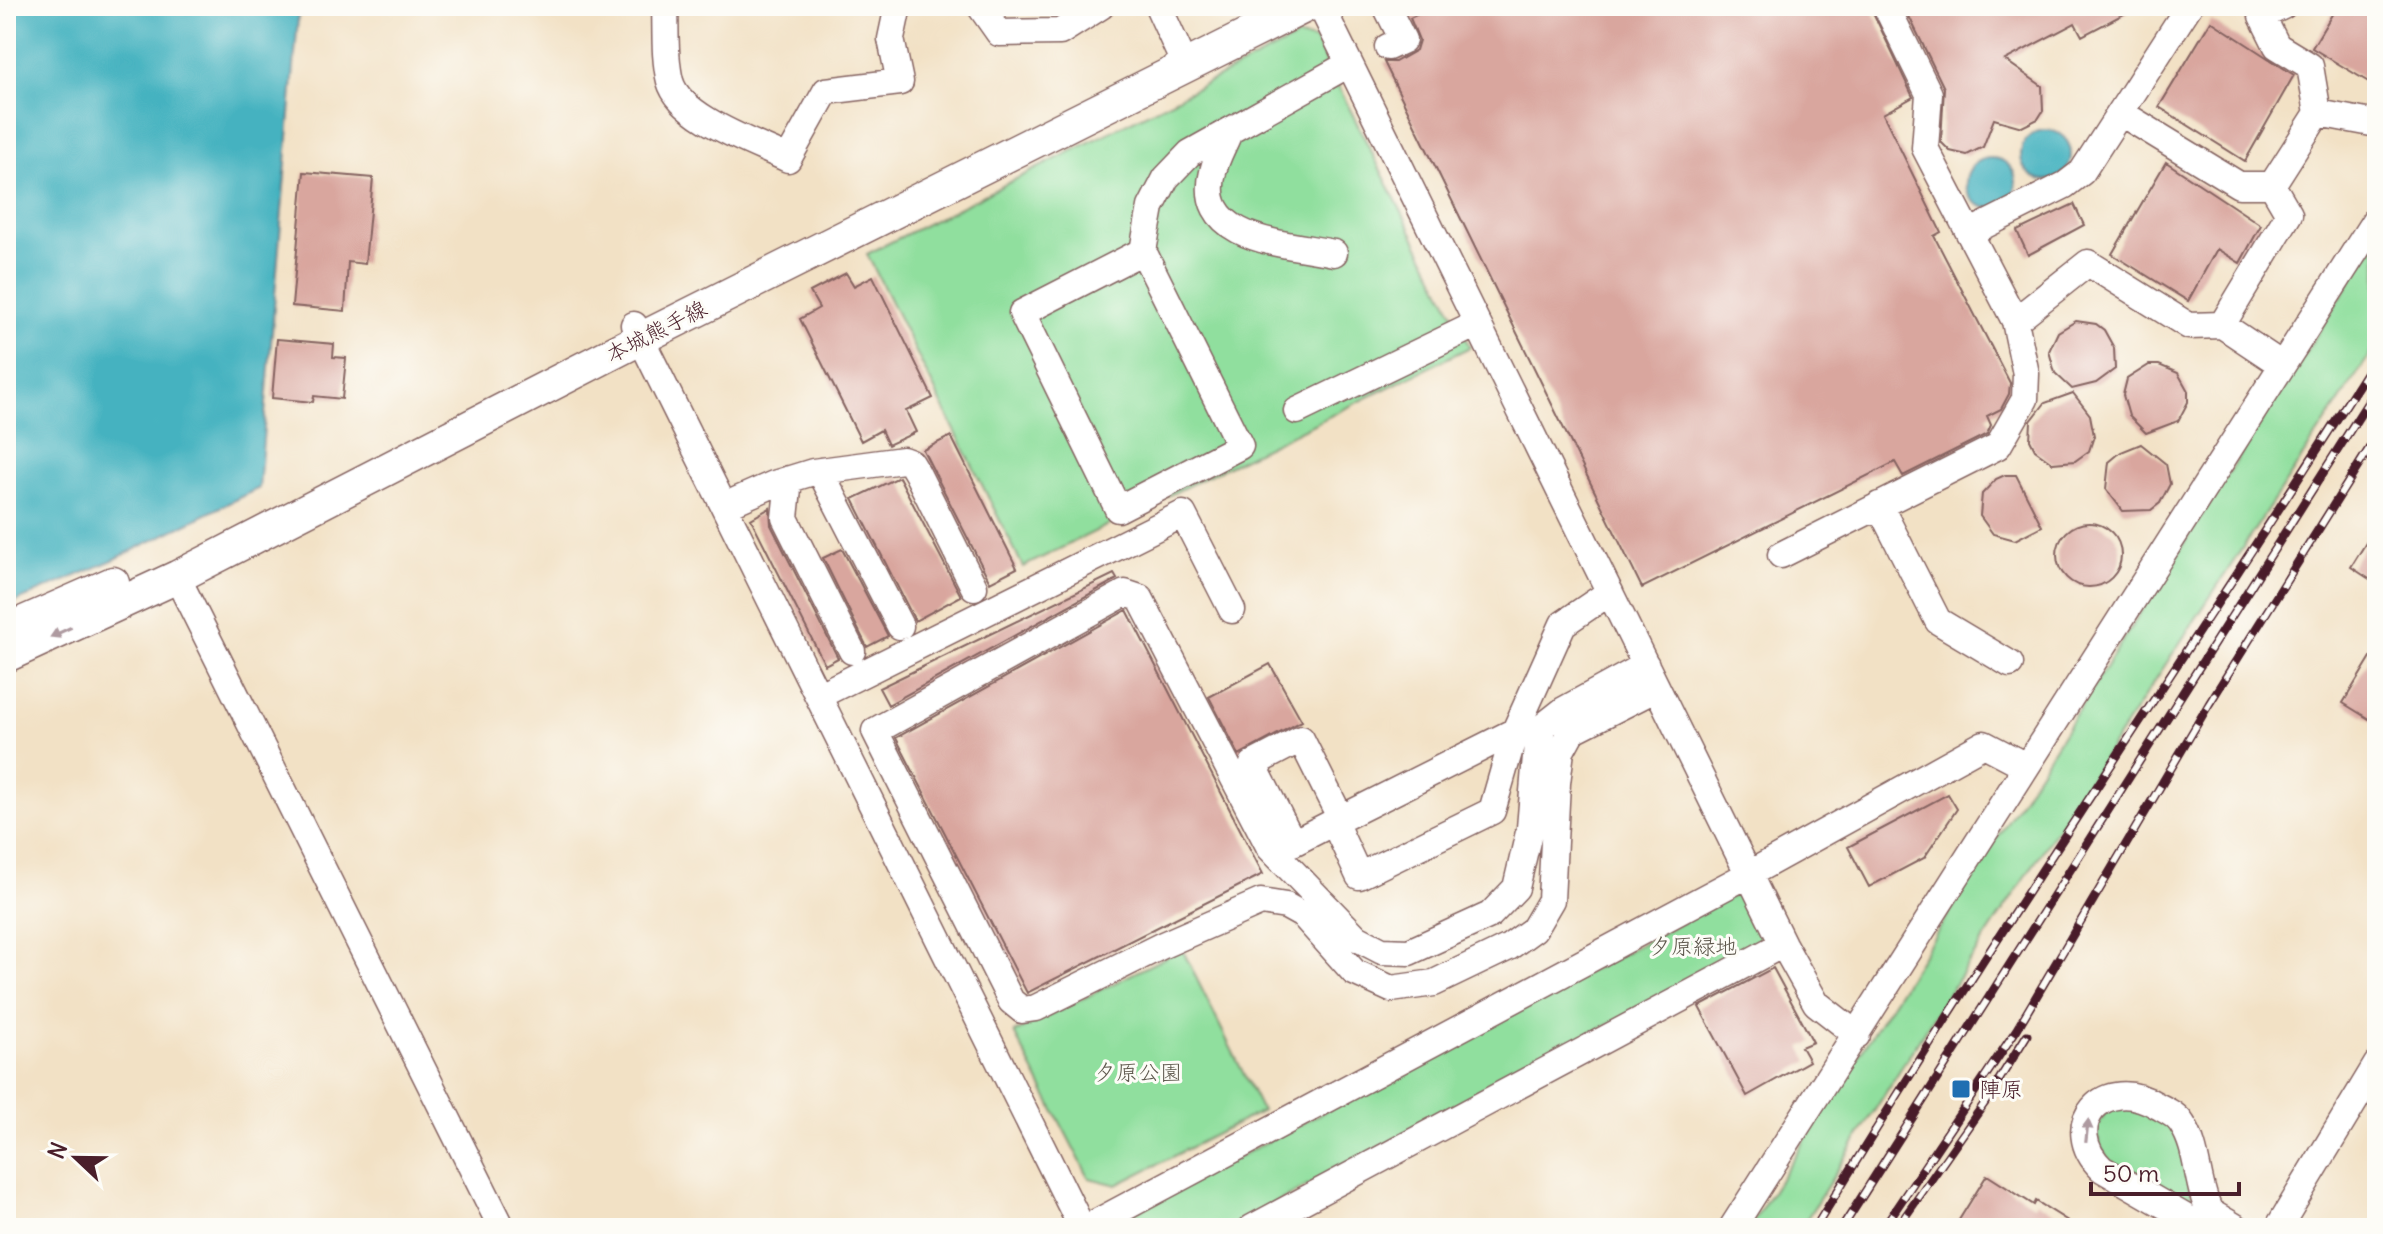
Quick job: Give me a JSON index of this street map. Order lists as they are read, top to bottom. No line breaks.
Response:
{"streets":{"main road":["本城熊手線"]},"parks":["夕原緑地","夕原公園"],"places":{"transit":["陣原"]},"scale_bar":"50 m","north":"left"}
